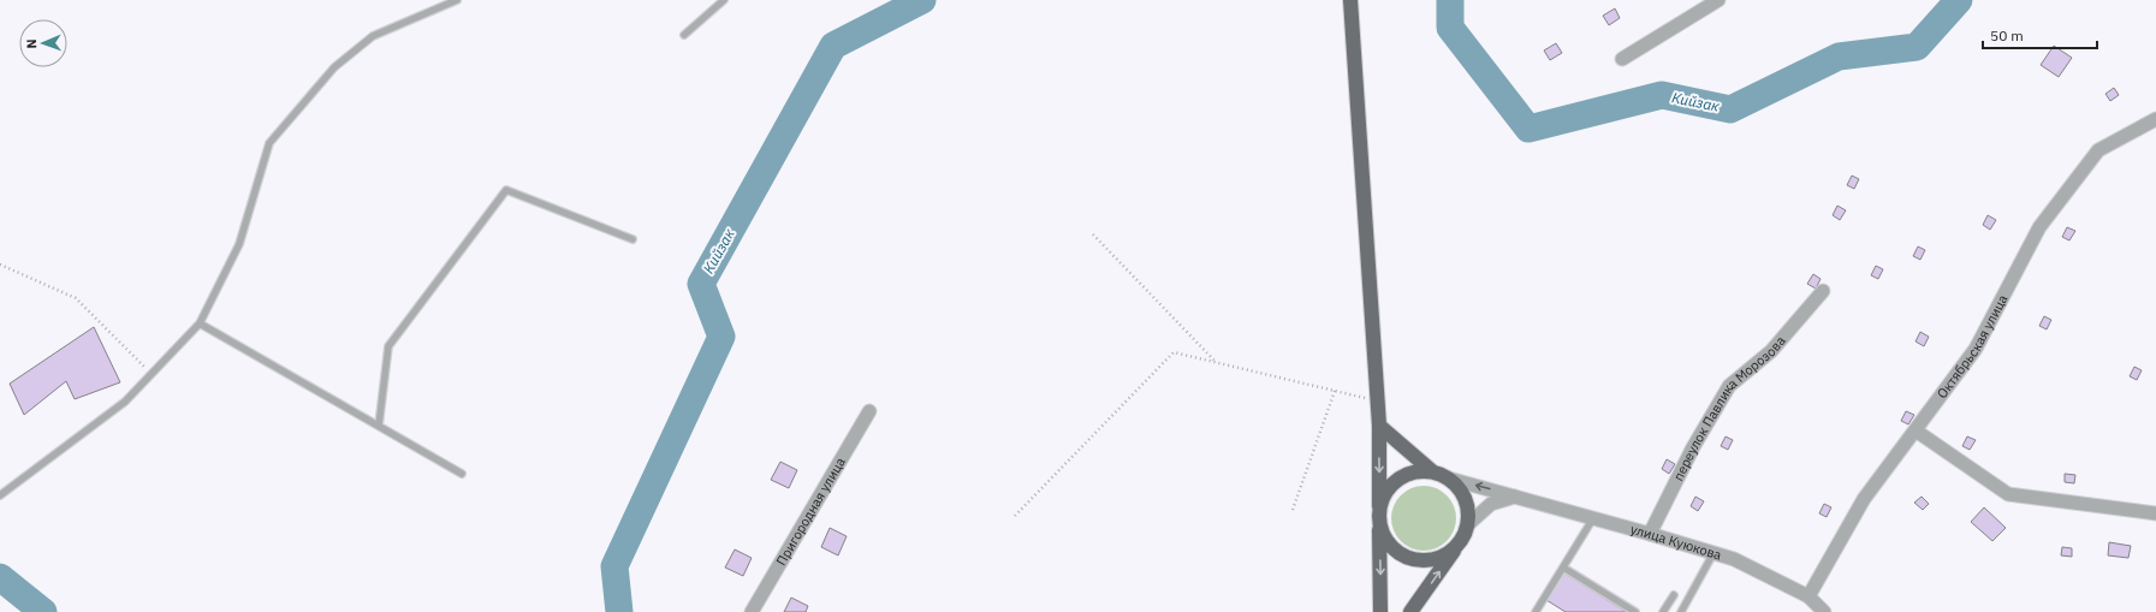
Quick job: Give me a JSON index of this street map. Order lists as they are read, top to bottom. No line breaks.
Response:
{"streets":{"street":["Октябрьская улица","переулок Павлика Морозова","Пригородная улица","улица Куюкова"]},"crossings":[["Октябрьская улица","улица Куюкова"],["переулок Павлика Морозова","улица Куюкова"]],"water":["Кийзак"],"scale_bar":"50 m","north":"left"}
